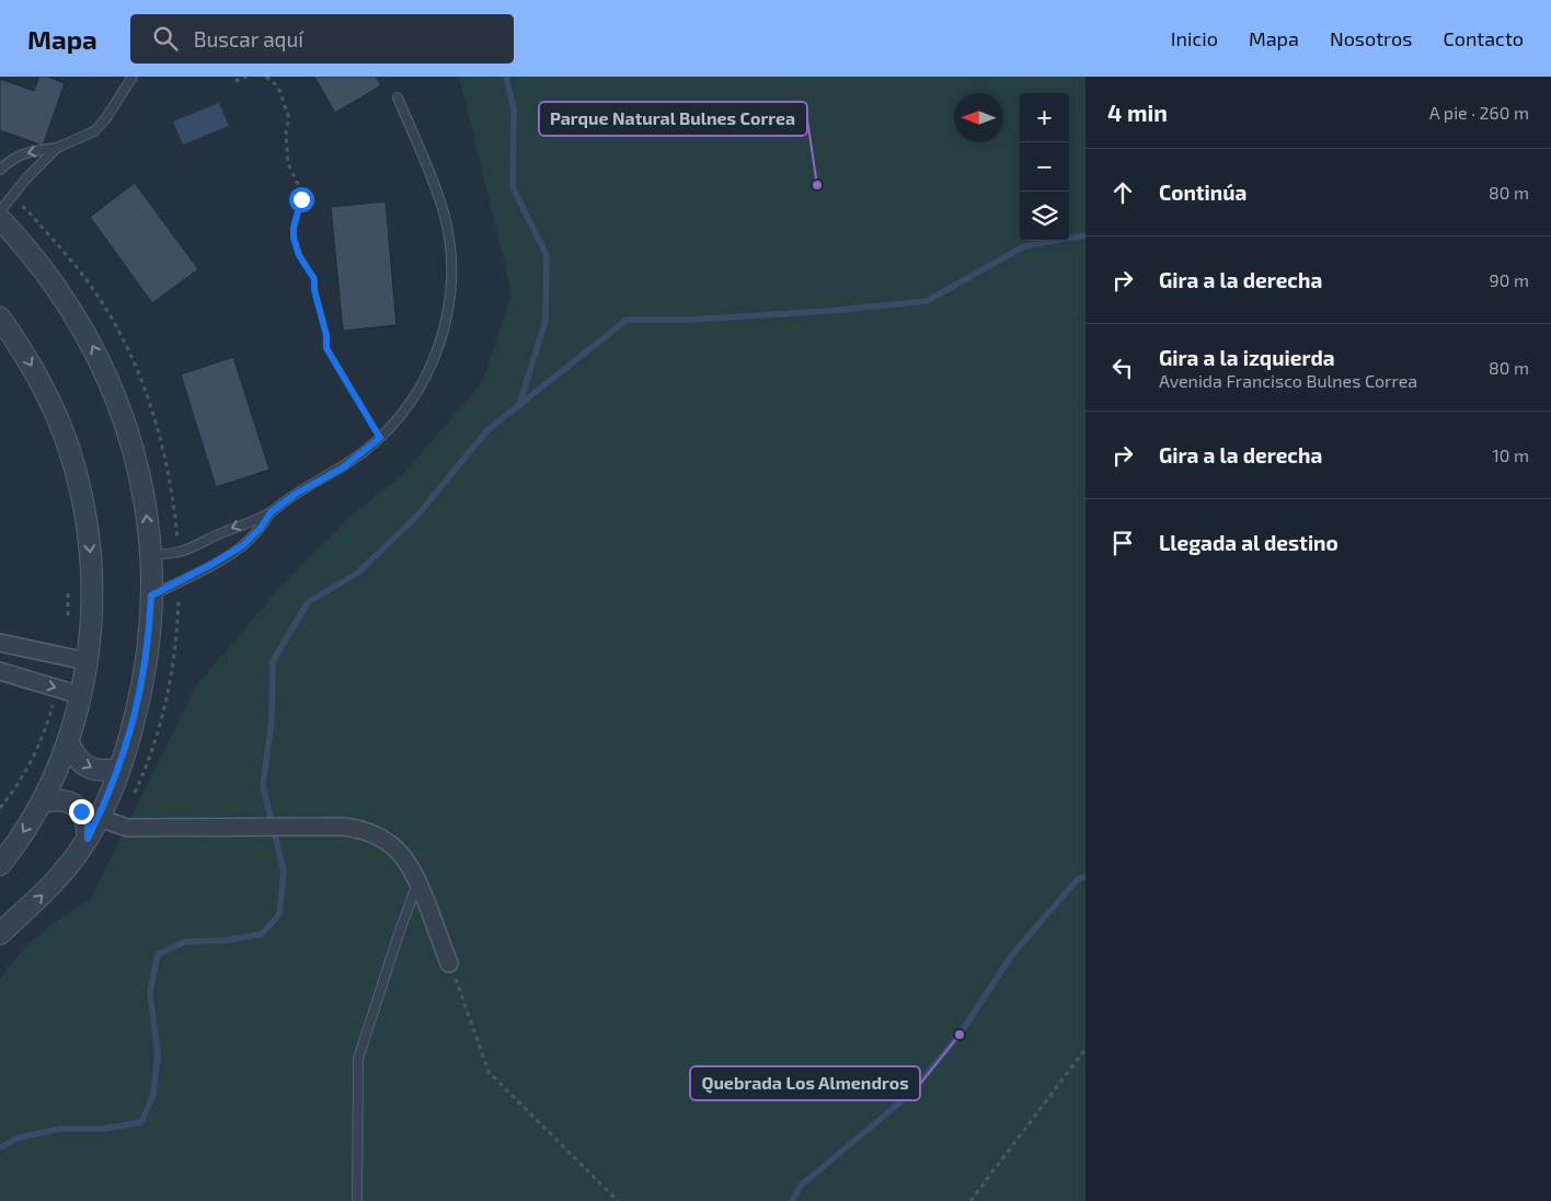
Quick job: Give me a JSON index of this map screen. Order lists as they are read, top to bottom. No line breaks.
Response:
{"places":["Parque Natural Bulnes Correa","Quebrada Los Almendros"],"north":"left","page":{"header":"Mapa","search":"Buscar aquí","nav":["Inicio","Mapa","Nosotros","Contacto"],"heading":["4 min","A pie · 260 m"],"map_buttons":["+","−"],"list":[["Continúa","80 m"],["Gira a la derecha","90 m"],["Gira a la izquierda","Avenida Francisco Bulnes Correa","80 m"],["Gira a la derecha","10 m"],"Llegada al destino"]}}
